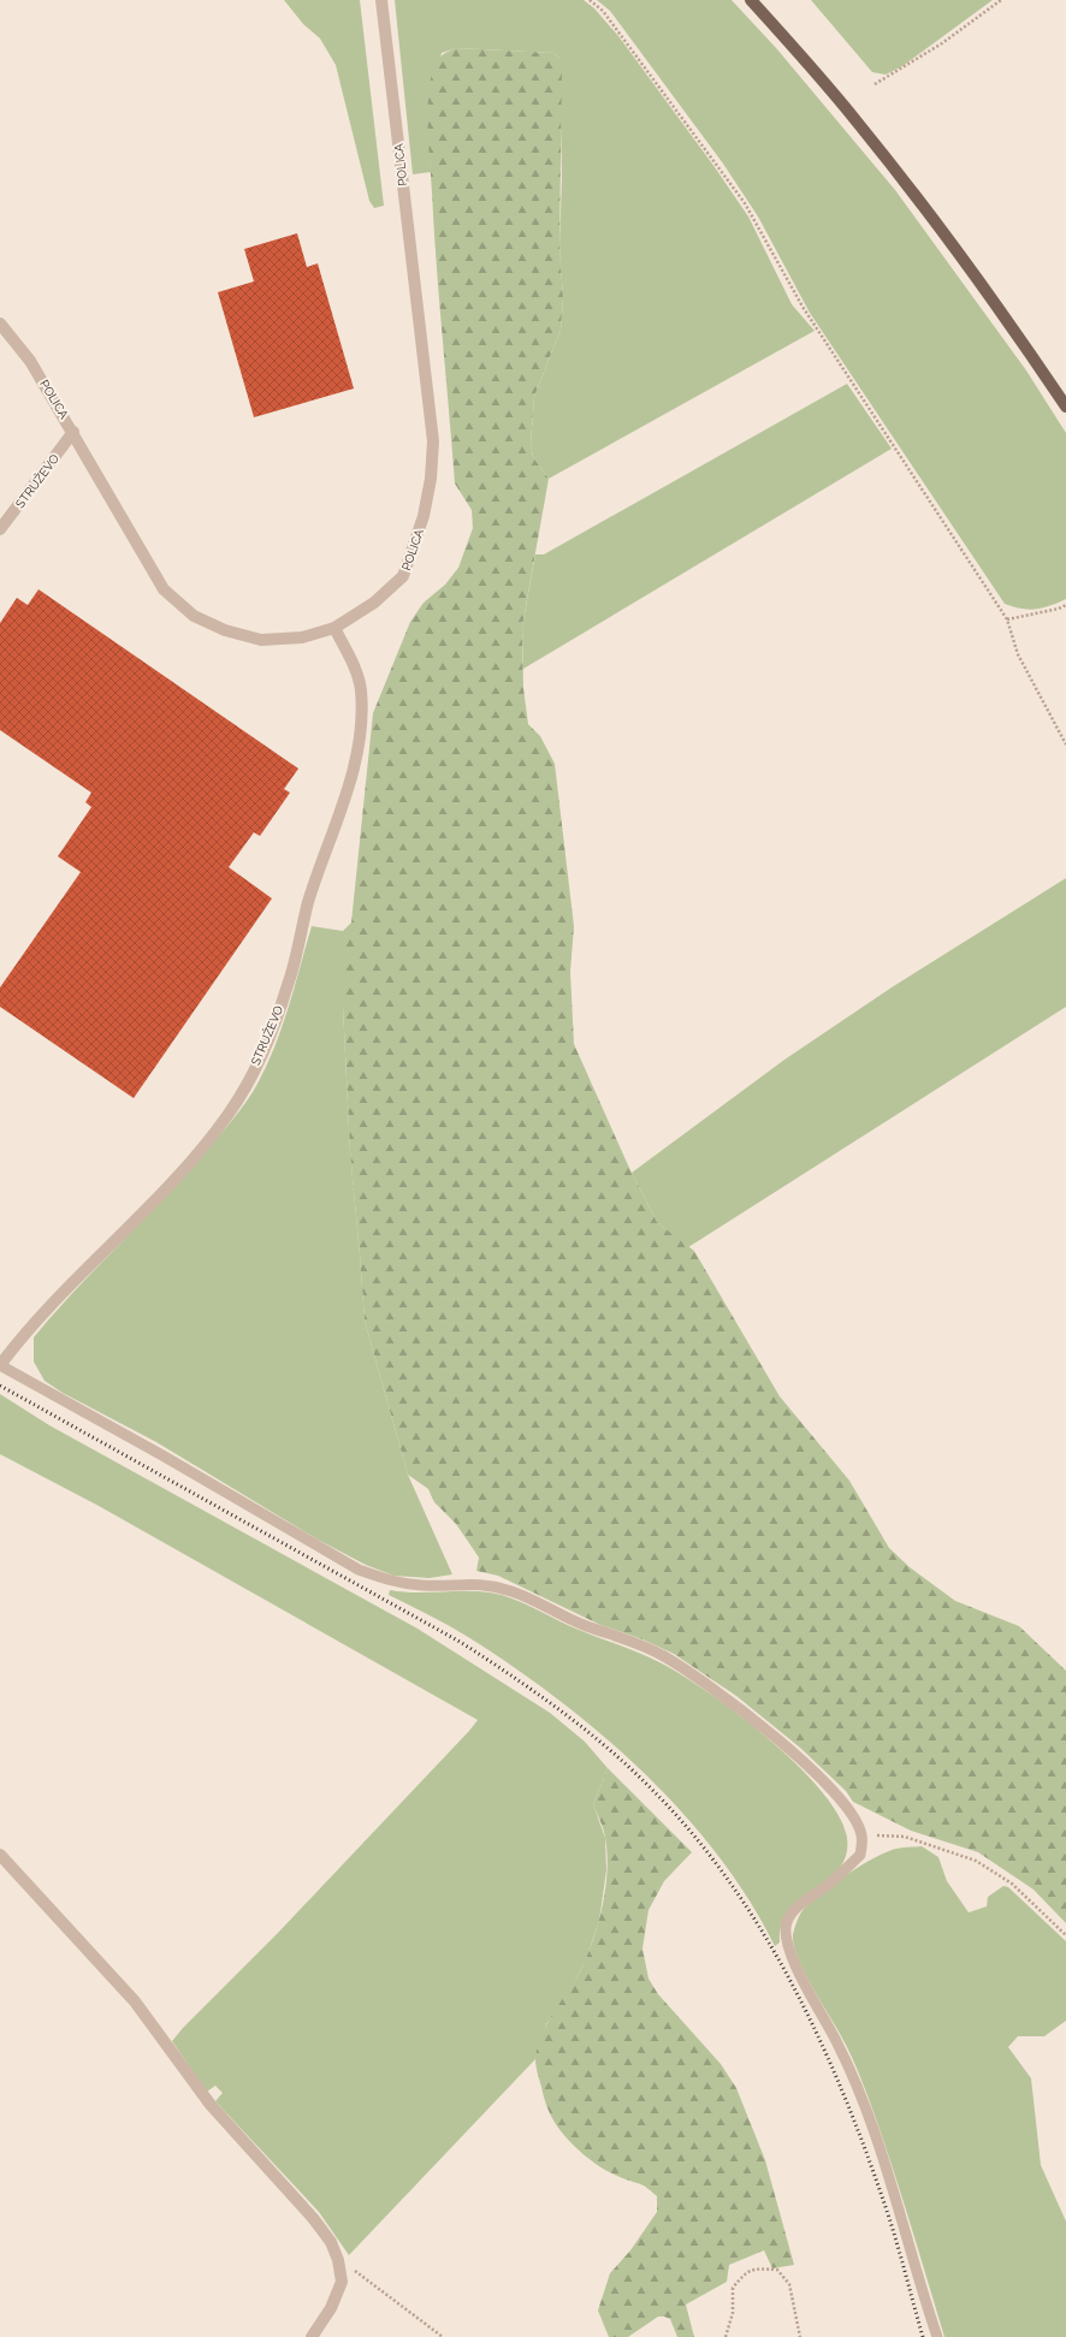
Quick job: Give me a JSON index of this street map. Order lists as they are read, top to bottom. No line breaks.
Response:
{"streets":{"street":["POLICA","STRUŽEVO"]},"crossings":[["POLICA","STRUŽEVO"]]}
